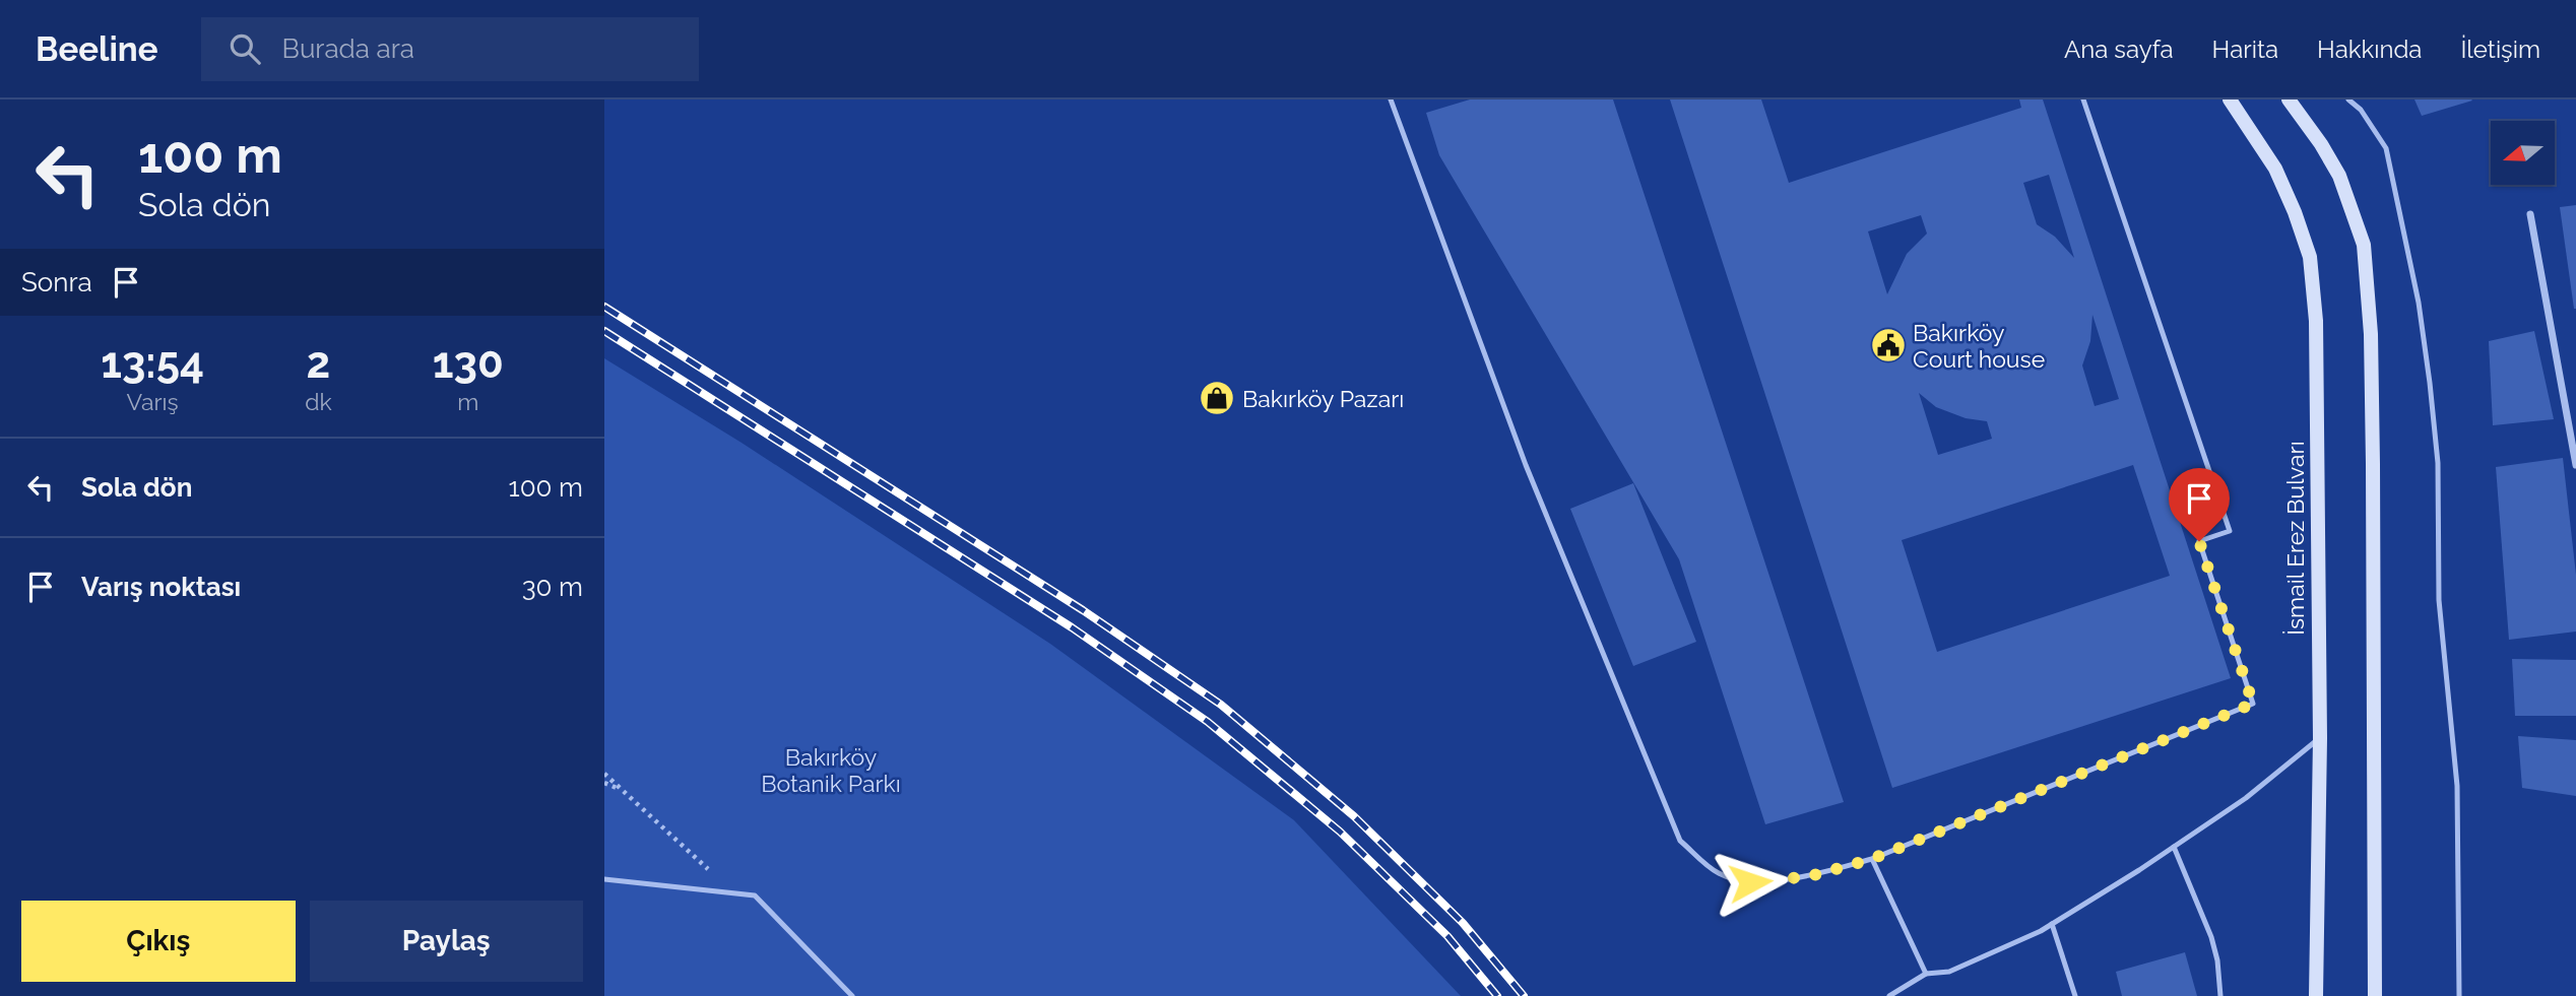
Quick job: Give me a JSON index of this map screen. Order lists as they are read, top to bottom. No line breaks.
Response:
{"streets":{"street":["İsmail Erez Bulvarı"]},"parks":["Bakırköy Botanik Parkı"],"places":{"public building":["Bakırköy Court house"],"shop":["Bakırköy Pazarı"]},"north":"left","page":{"header":"Beeline","search":"Burada ara","nav":["Ana sayfa","Harita","Hakkında","İletişim"],"turn":["100 m","Sola dön"],"then":"Sonra","eta":["13:54","Varış","2","dk","130","m"],"list":[{"name":"Sola dön","value":"100 m"},{"name":"Varış noktası","value":"30 m"}],"buttons":["Çıkış","Paylaş"]}}
